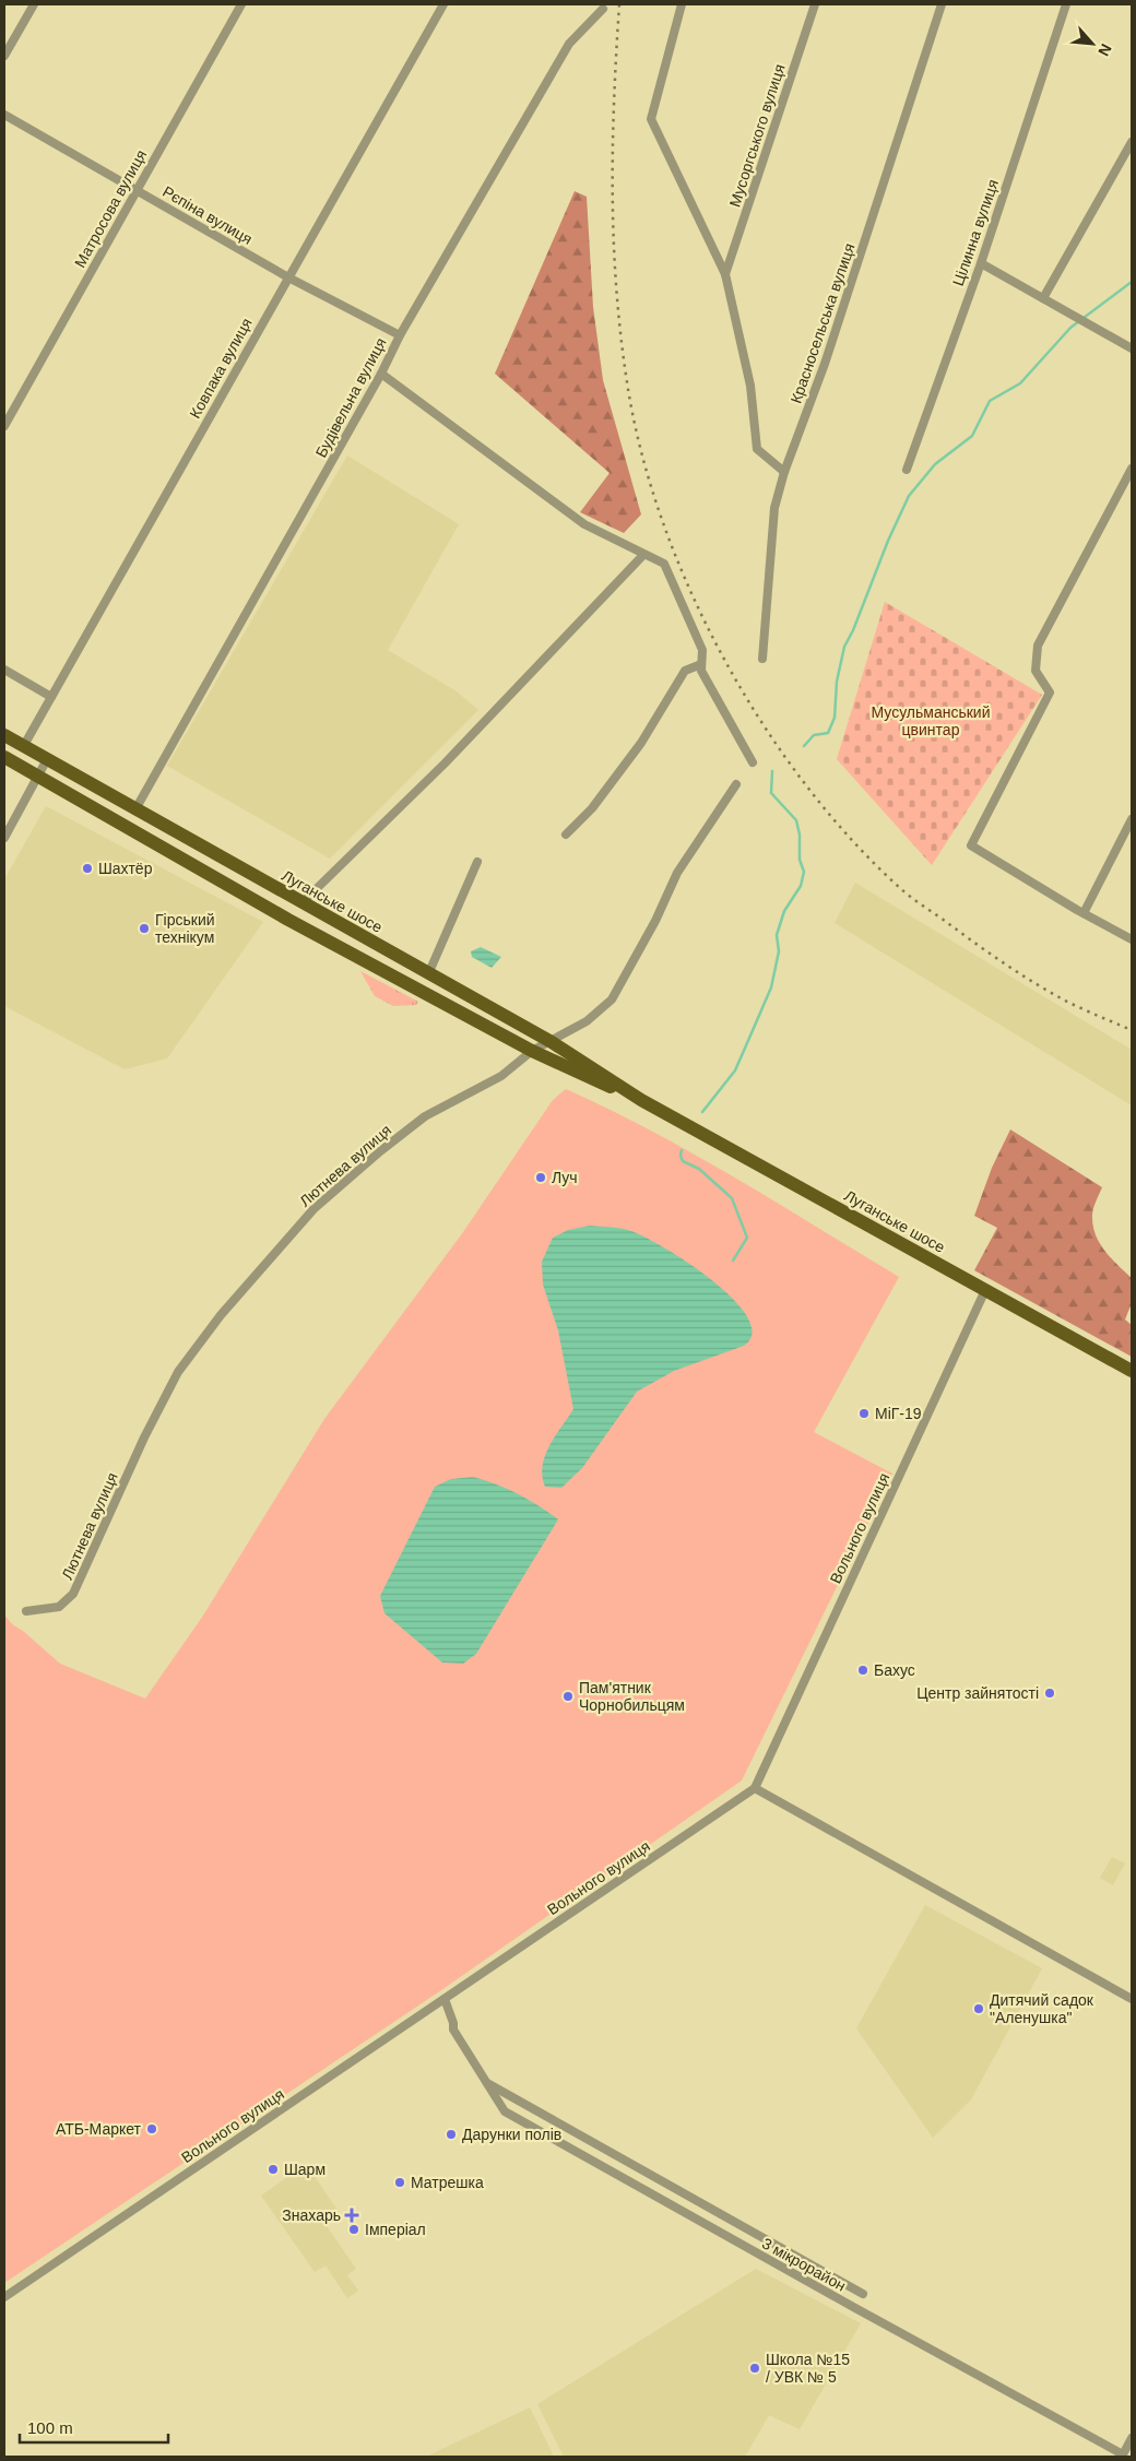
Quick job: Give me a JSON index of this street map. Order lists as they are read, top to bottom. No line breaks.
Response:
{"streets":{"main road":["Луганське шосе"],"street":["Мусоргського вулиця","Матросова вулиця","Рєпіна вулиця","Цілинна вулиця","Красносельська вулиця","Ковпака вулиця","Будівельна вулиця","Лютнева вулиця","Вольного вулиця","3 мікрорайон"]},"crossings":[["Матросова вулиця","Рєпіна вулиця"],["Рєпіна вулиця","Ковпака вулиця"],["Рєпіна вулиця","Будівельна вулиця"],["Ковпака вулиця","Луганське шосе"],["Будівельна вулиця","Луганське шосе"],["Луганське шосе","Лютнева вулиця"],["Луганське шосе","Вольного вулиця"],["Вольного вулиця","3 мікрорайон"]],"parks":["Мусульманський цвинтар"],"places":{"other":["Шахтёр","Гірський технікум","Луч","МіГ-19","Бахус","Центр зайнятості","Пам'ятник Чорнобильцям","Дитячий садок \"Аленушка\"","АТБ-Маркет","Дарунки полів","Шарм","Матрешка","Імперіал","Школа №15 / УВК № 5"],"health":["Знахарь"]},"scale_bar":"100 m","north":"bottom right"}
